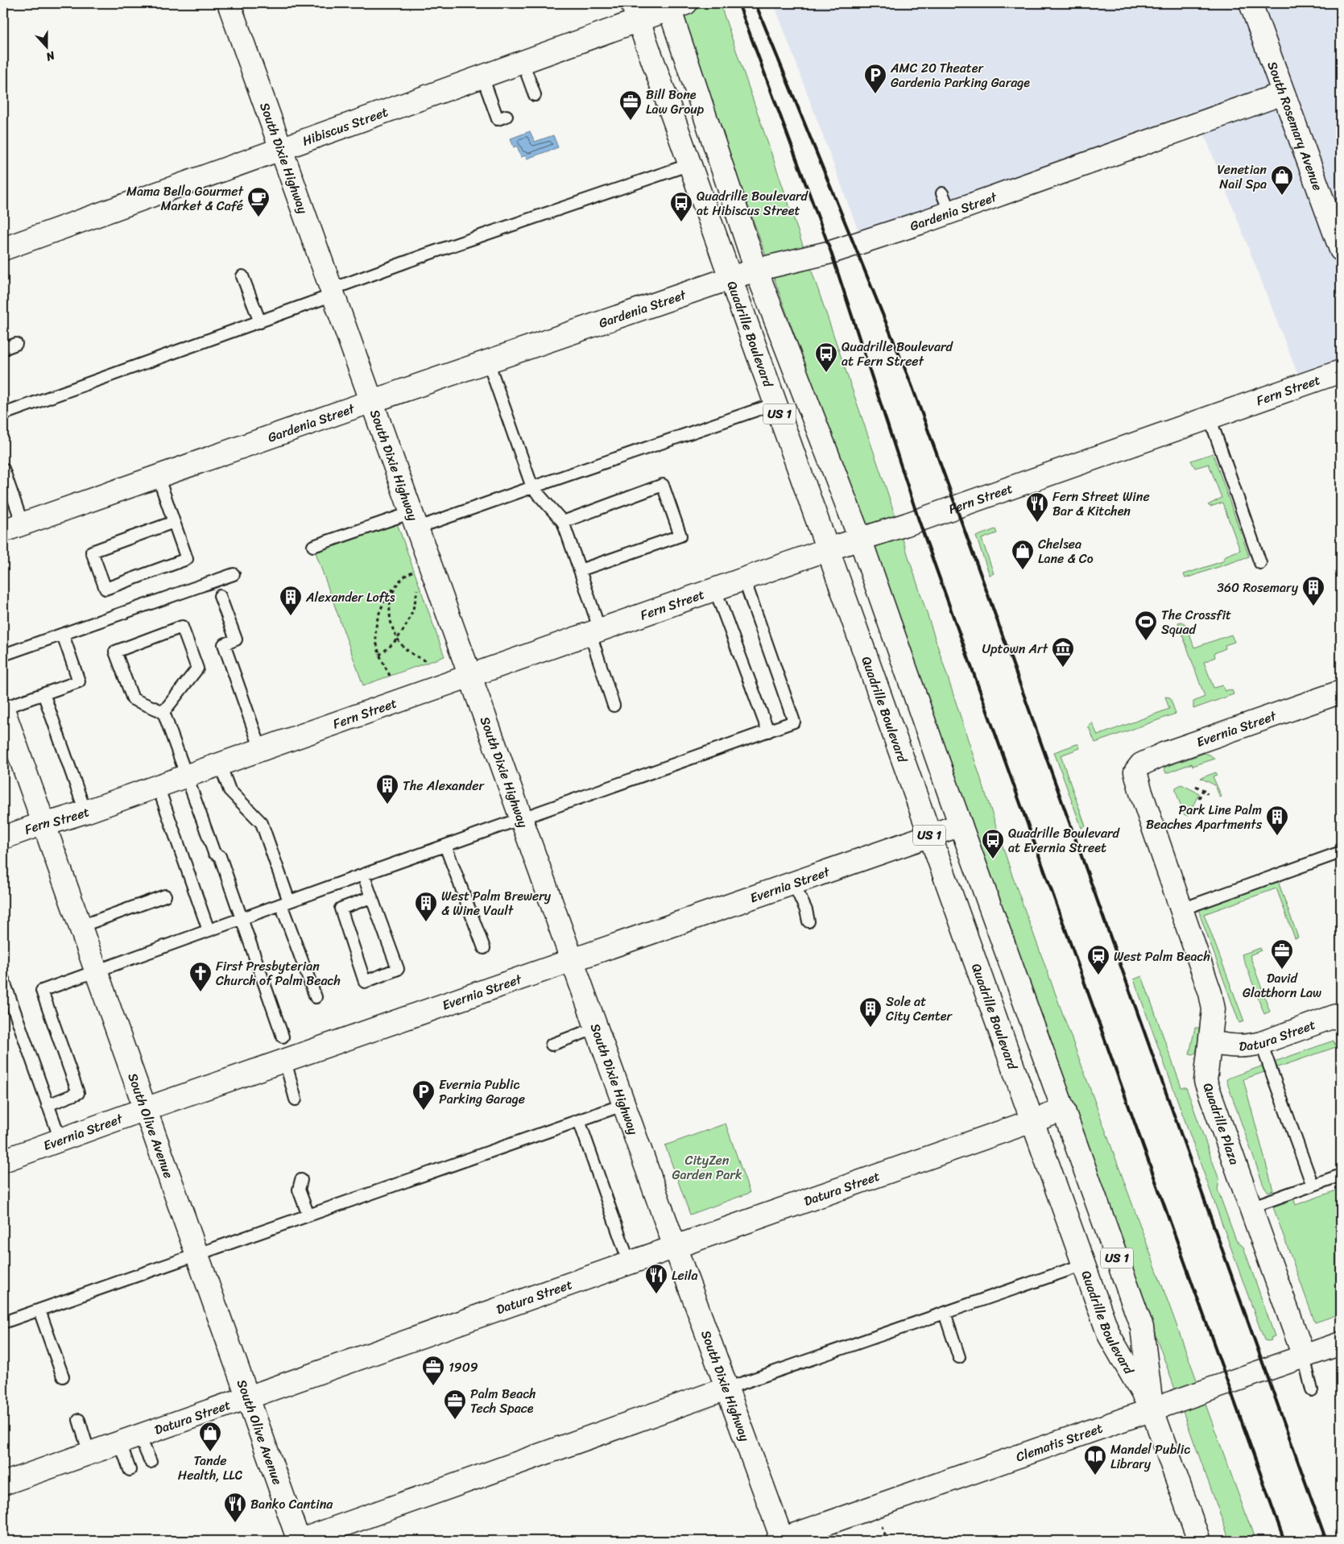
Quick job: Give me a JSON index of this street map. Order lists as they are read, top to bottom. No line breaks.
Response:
{"streets":{"street":["Hibiscus Street","South Rosemary Avenue","South Dixie Highway","Gardenia Street","Quadrille Boulevard","Fern Street","US 1","Evernia Street","Datura Street","Quadrille Plaza","South Olive Avenue","Clematis Street"]},"crossings":[["Hibiscus Street","South Dixie Highway"],["Hibiscus Street","Quadrille Boulevard"],["South Rosemary Avenue","Gardenia Street"],["South Dixie Highway","Gardenia Street"],["South Dixie Highway","Fern Street"],["South Dixie Highway","Evernia Street"],["South Dixie Highway","Datura Street"],["South Dixie Highway","Clematis Street"],["Gardenia Street","Quadrille Boulevard"],["Quadrille Boulevard","Fern Street"],["Quadrille Boulevard","Evernia Street"],["Quadrille Boulevard","Datura Street"],["Quadrille Boulevard","Clematis Street"],["Fern Street","South Olive Avenue"],["Evernia Street","Quadrille Plaza"],["Evernia Street","South Olive Avenue"],["Datura Street","Quadrille Plaza"],["Datura Street","South Olive Avenue"],["Quadrille Plaza","Clematis Street"]],"parks":["CityZen Garden Park"],"places":{"parking":["AMC 20 Theater Gardenia Parking Garage","Evernia Public Parking Garage"],"office":["Bill Bone Law Group","David Glatthorn Law","1909","Palm Beach Tech Space"],"shop":["Venetian Nail Spa","Chelsea Lane & Co","Tande Health, LLC"],"cafe":["Mama Bella Gourmet Market & Café"],"bus stop":["Quadrille Boulevard at Hibiscus Street","Quadrille Boulevard at Fern Street","Quadrille Boulevard at Evernia Street"],"restaurant":["Fern Street Wine Bar & Kitchen","Leila","Banko Cantina"],"building":["360 Rosemary","Alexander Lofts","The Alexander","Park Line Palm Beaches Apartments","West Palm Brewery & Wine Vault","Sole at City Center"],"sports":["The Crossfit Squad"],"museum":["Uptown Art"],"station":["West Palm Beach"],"church":["First Presbyterian Church of Palm Beach"],"library":["Mandel Public Library"]},"north":"bottom"}
